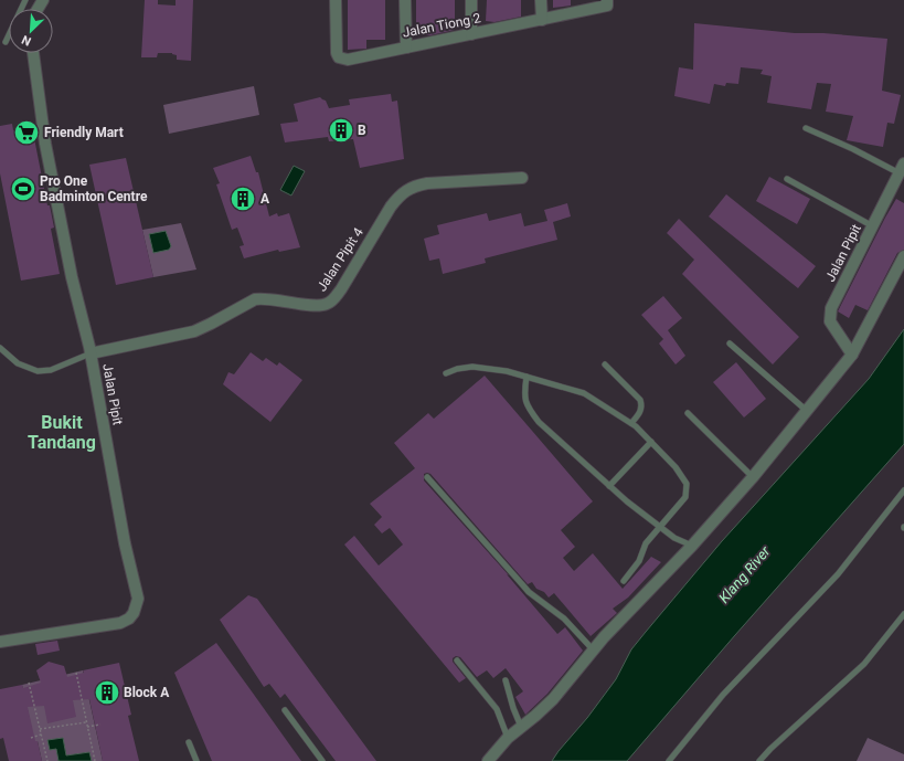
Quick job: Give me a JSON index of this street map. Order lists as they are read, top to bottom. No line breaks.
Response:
{"streets":{"street":["Jalan Tiong 2","Jalan Pipit","Jalan Pipit 4"]},"crossings":[["Jalan Pipit","Jalan Pipit 4"]],"districts":["Bukit Tandang"],"water":["Klang River"],"places":{"building":["B","A","Block A"],"supermarket":["Friendly Mart"],"sports":["Pro One Badminton Centre"]},"north":"bottom left"}
